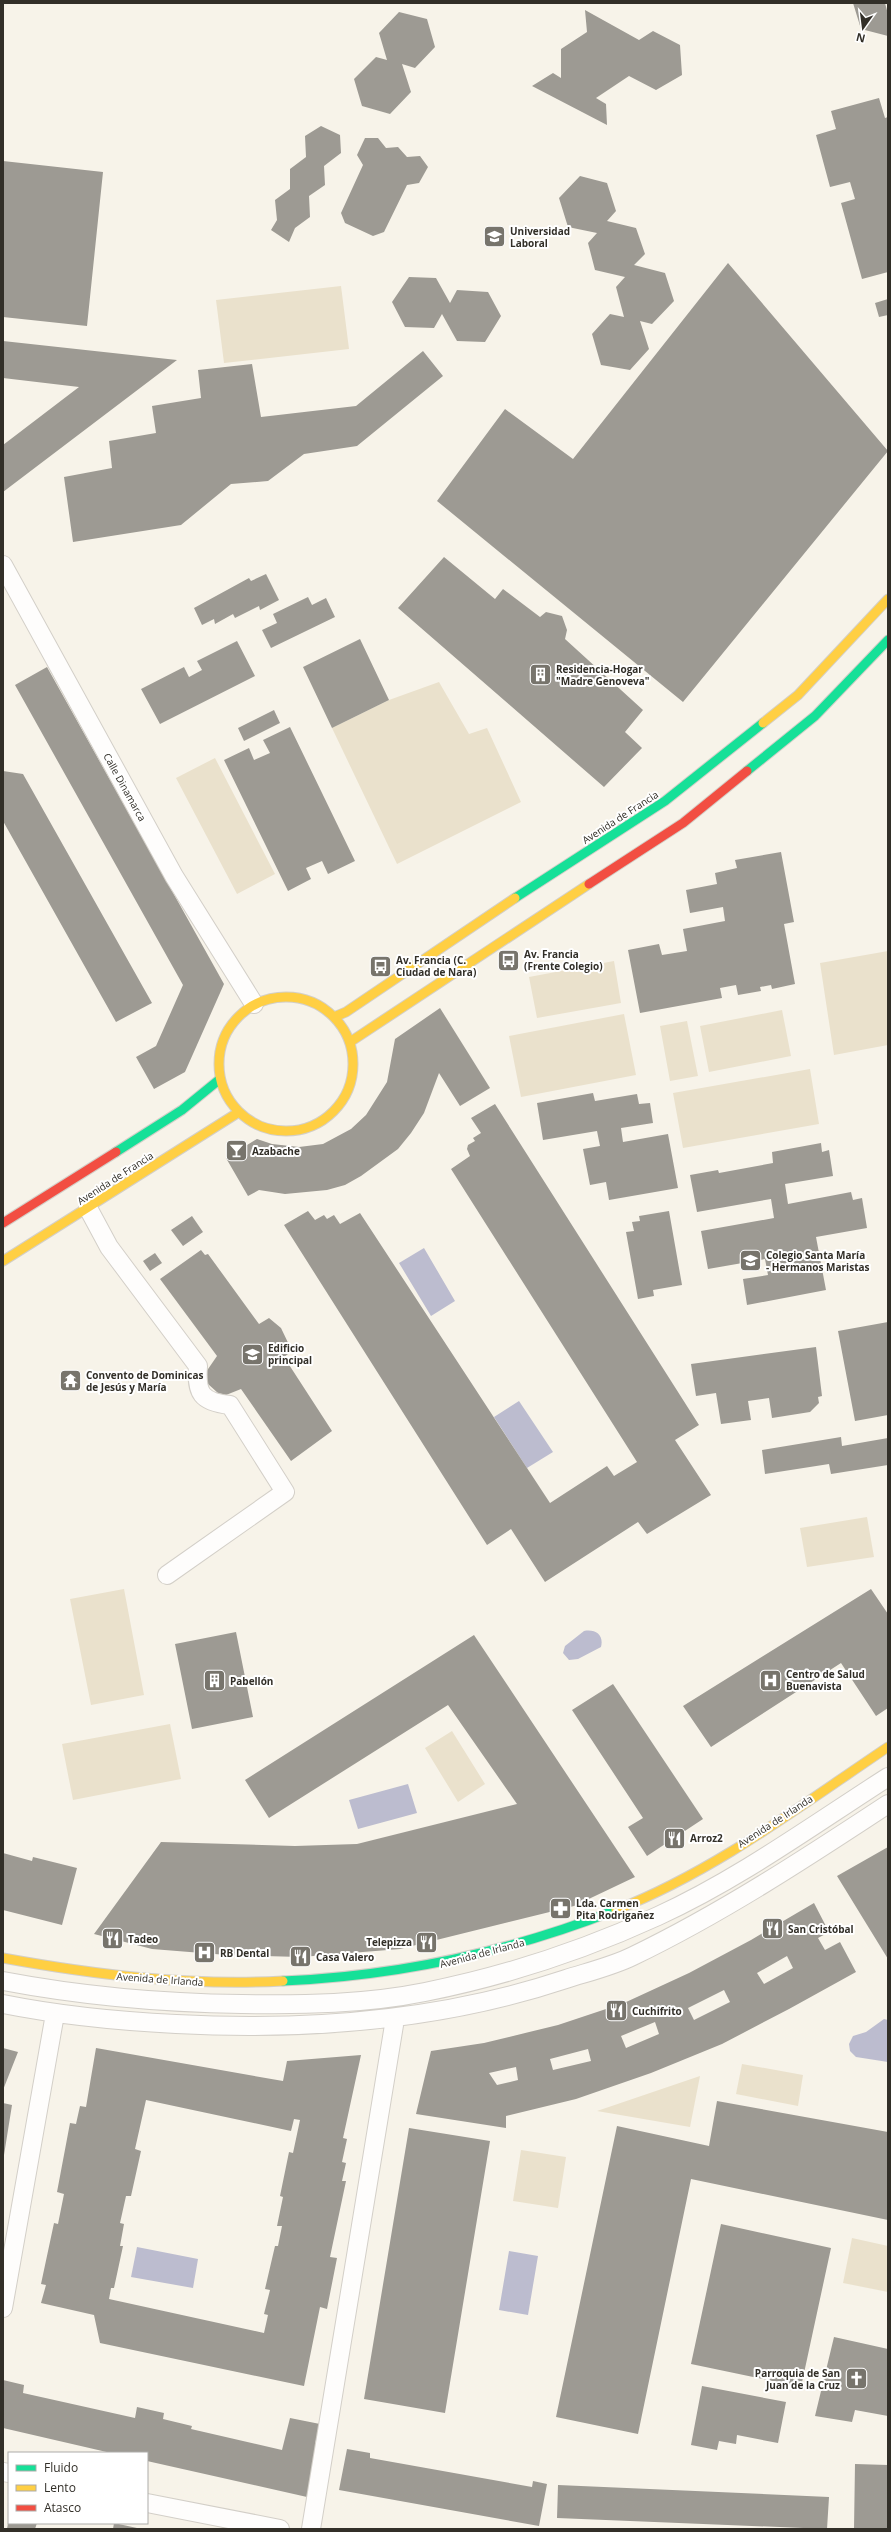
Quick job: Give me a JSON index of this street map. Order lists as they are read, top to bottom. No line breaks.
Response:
{"streets":{"main road":["Avenida de Francia","Avenida de Irlanda"],"street":["Calle Dinamarca"]},"crossings":[["Calle Dinamarca","Avenida de Francia"]],"places":{"school or university":["Universidad Laboral","Colegio Santa María - Hermanos Maristas","Edificio principal"],"building":["Residencia-Hogar \"Madre Genoveva\"","Pabellón"],"bus stop":["Av. Francia (Frente Colegio)","Av. Francia (C. Ciudad de Nara)"],"bar":["Azabache"],"temple":["Convento de Dominicas de Jesús y María"],"hospital":["Centro de Salud Buenavista","RB Dental"],"restaurant":["Arroz2","San Cristóbal","Tadeo","Telepizza","Casa Valero","Cuchifrito"],"pharmacy":["Lda. Carmen Pita Rodrigañez"],"church":["Parroquia de San Juan de la Cruz"]},"legend":["Fluido","Lento","Atasco"],"north":"bottom"}
